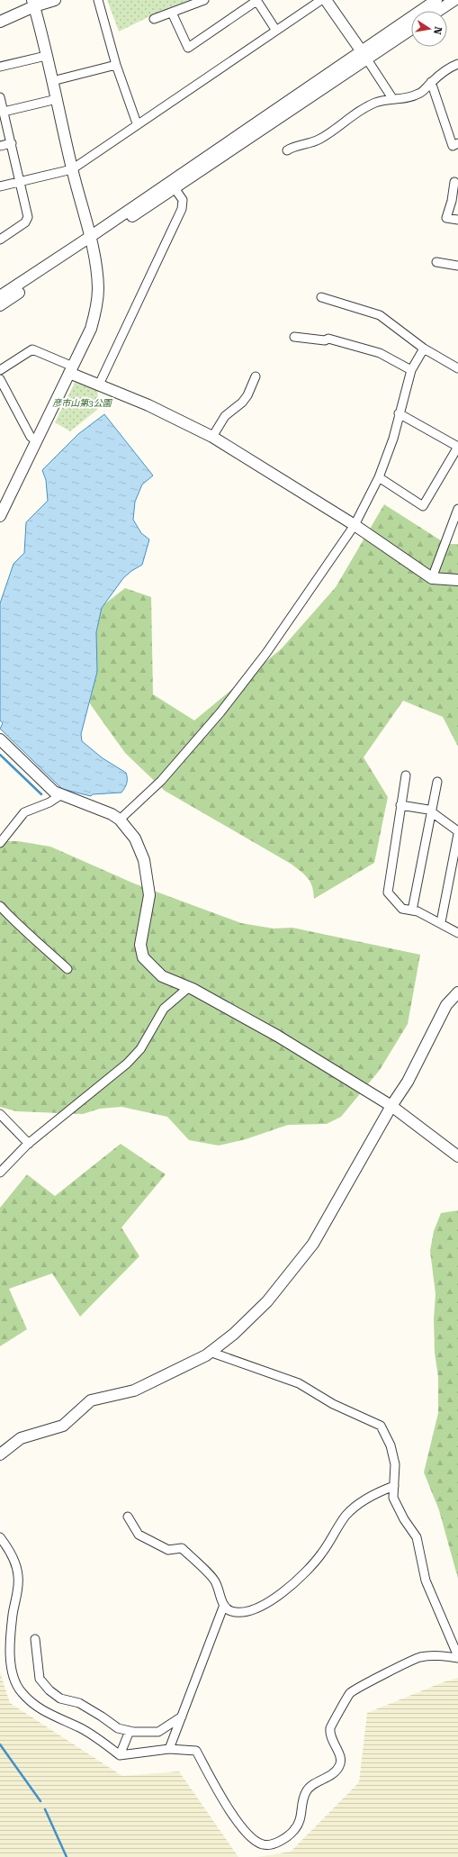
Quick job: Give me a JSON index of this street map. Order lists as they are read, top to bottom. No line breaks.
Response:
{"parks":["彦市山第3公園"],"north":"right"}
